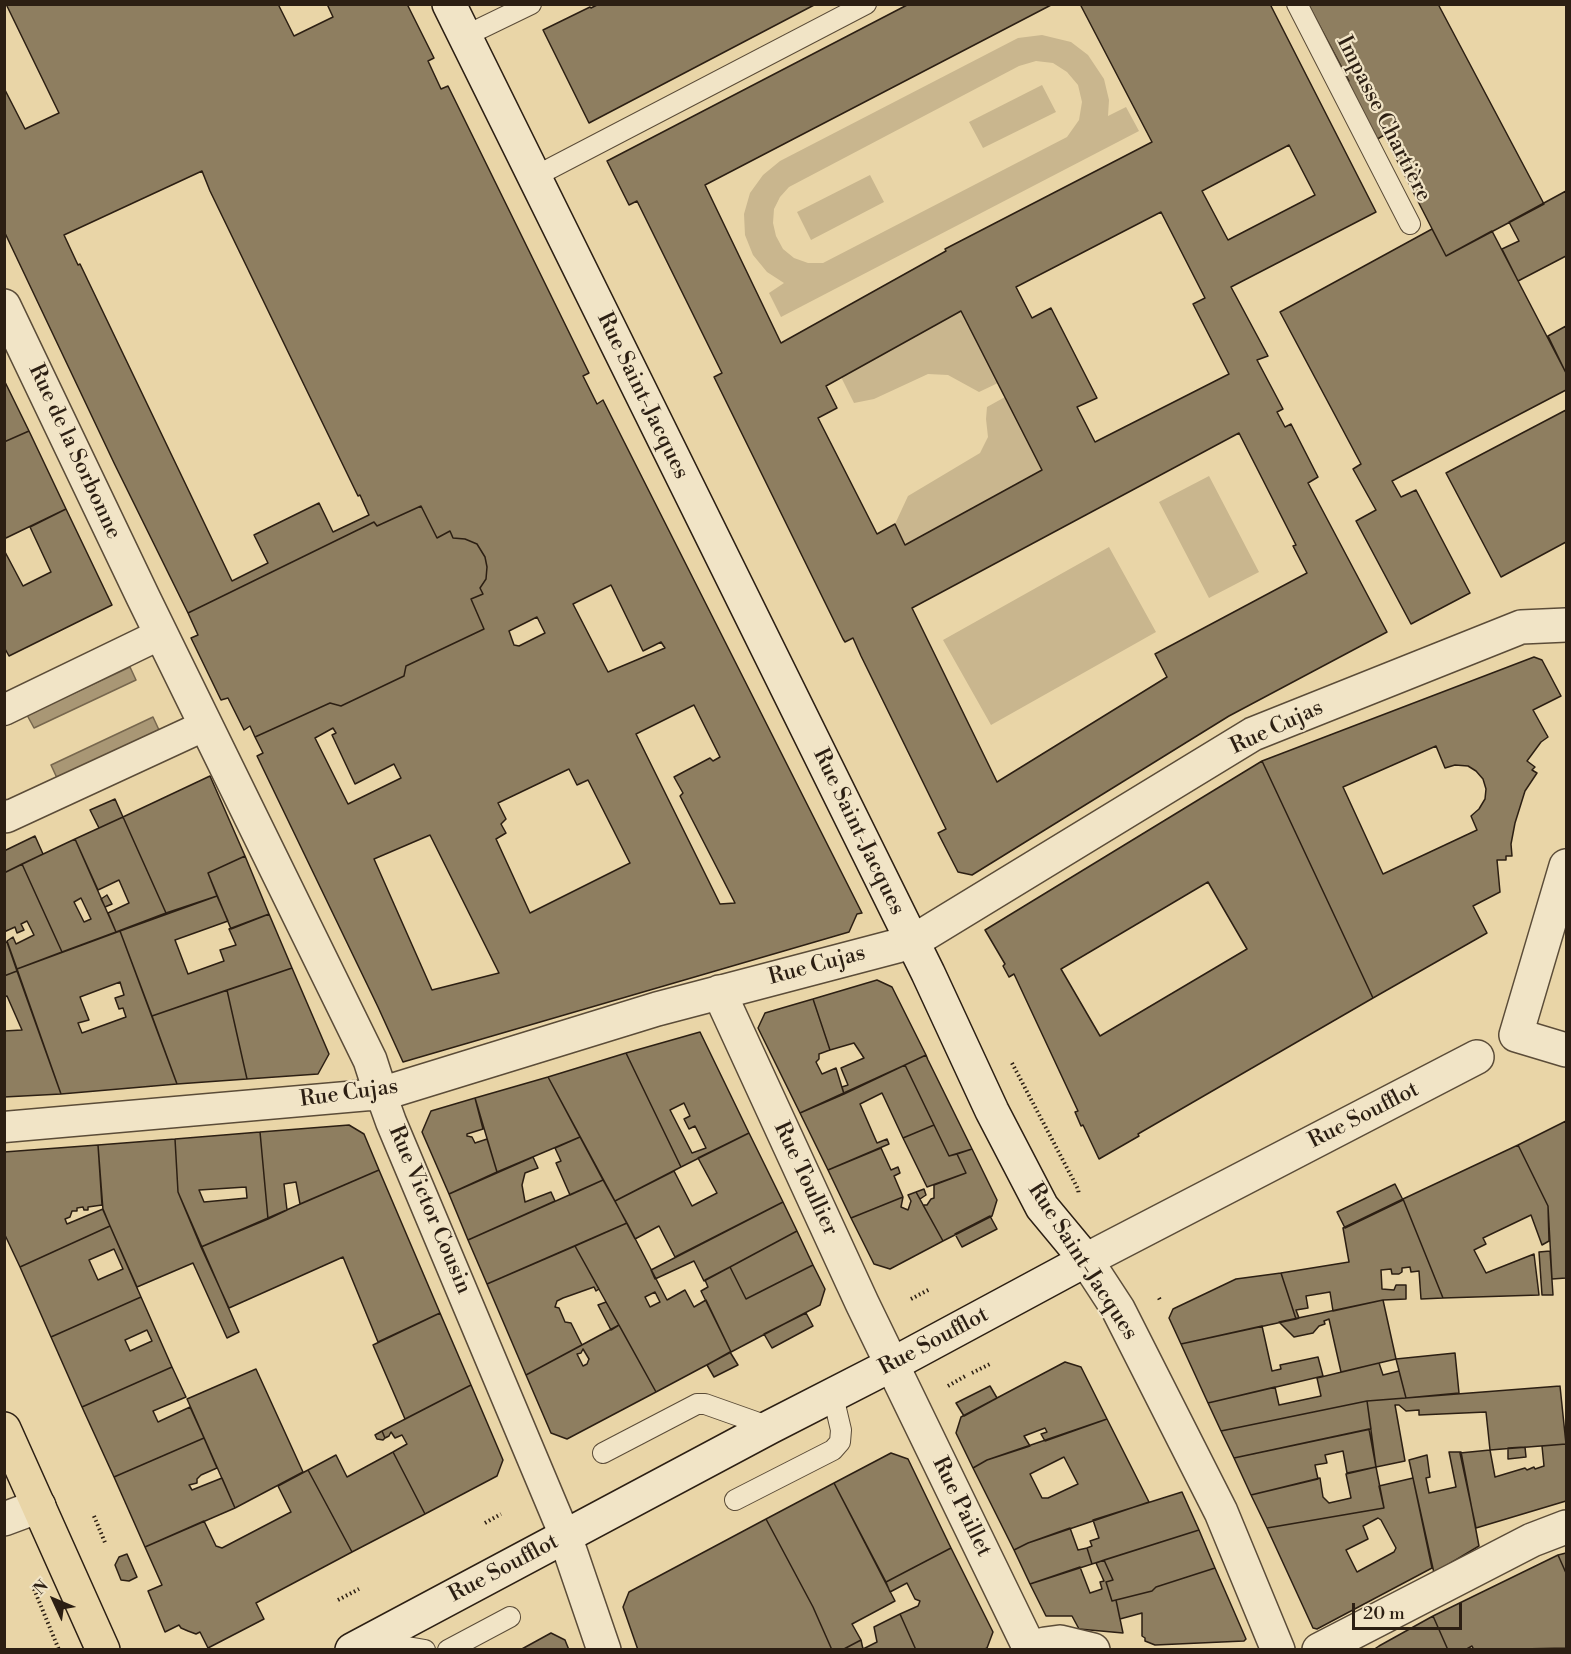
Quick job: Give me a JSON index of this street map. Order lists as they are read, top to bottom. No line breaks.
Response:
{"streets":{"street":["Rue Saint-Jacques","Rue de la Sorbonne","Rue Cujas","Rue Soufflot","Rue Toullier","Rue Victor Cousin","Rue Paillet"],"lane":["Impasse Chartière"]},"crossings":[["Rue Saint-Jacques","Rue Cujas"],["Rue Saint-Jacques","Rue Soufflot"],["Rue de la Sorbonne","Rue Victor Cousin"],["Rue Cujas","Rue Toullier"],["Rue Cujas","Rue Victor Cousin"],["Rue Soufflot","Rue Toullier"],["Rue Soufflot","Rue Victor Cousin"],["Rue Soufflot","Rue Paillet"],["Rue Toullier","Rue Paillet"]],"scale_bar":"20 m","north":"top left"}
